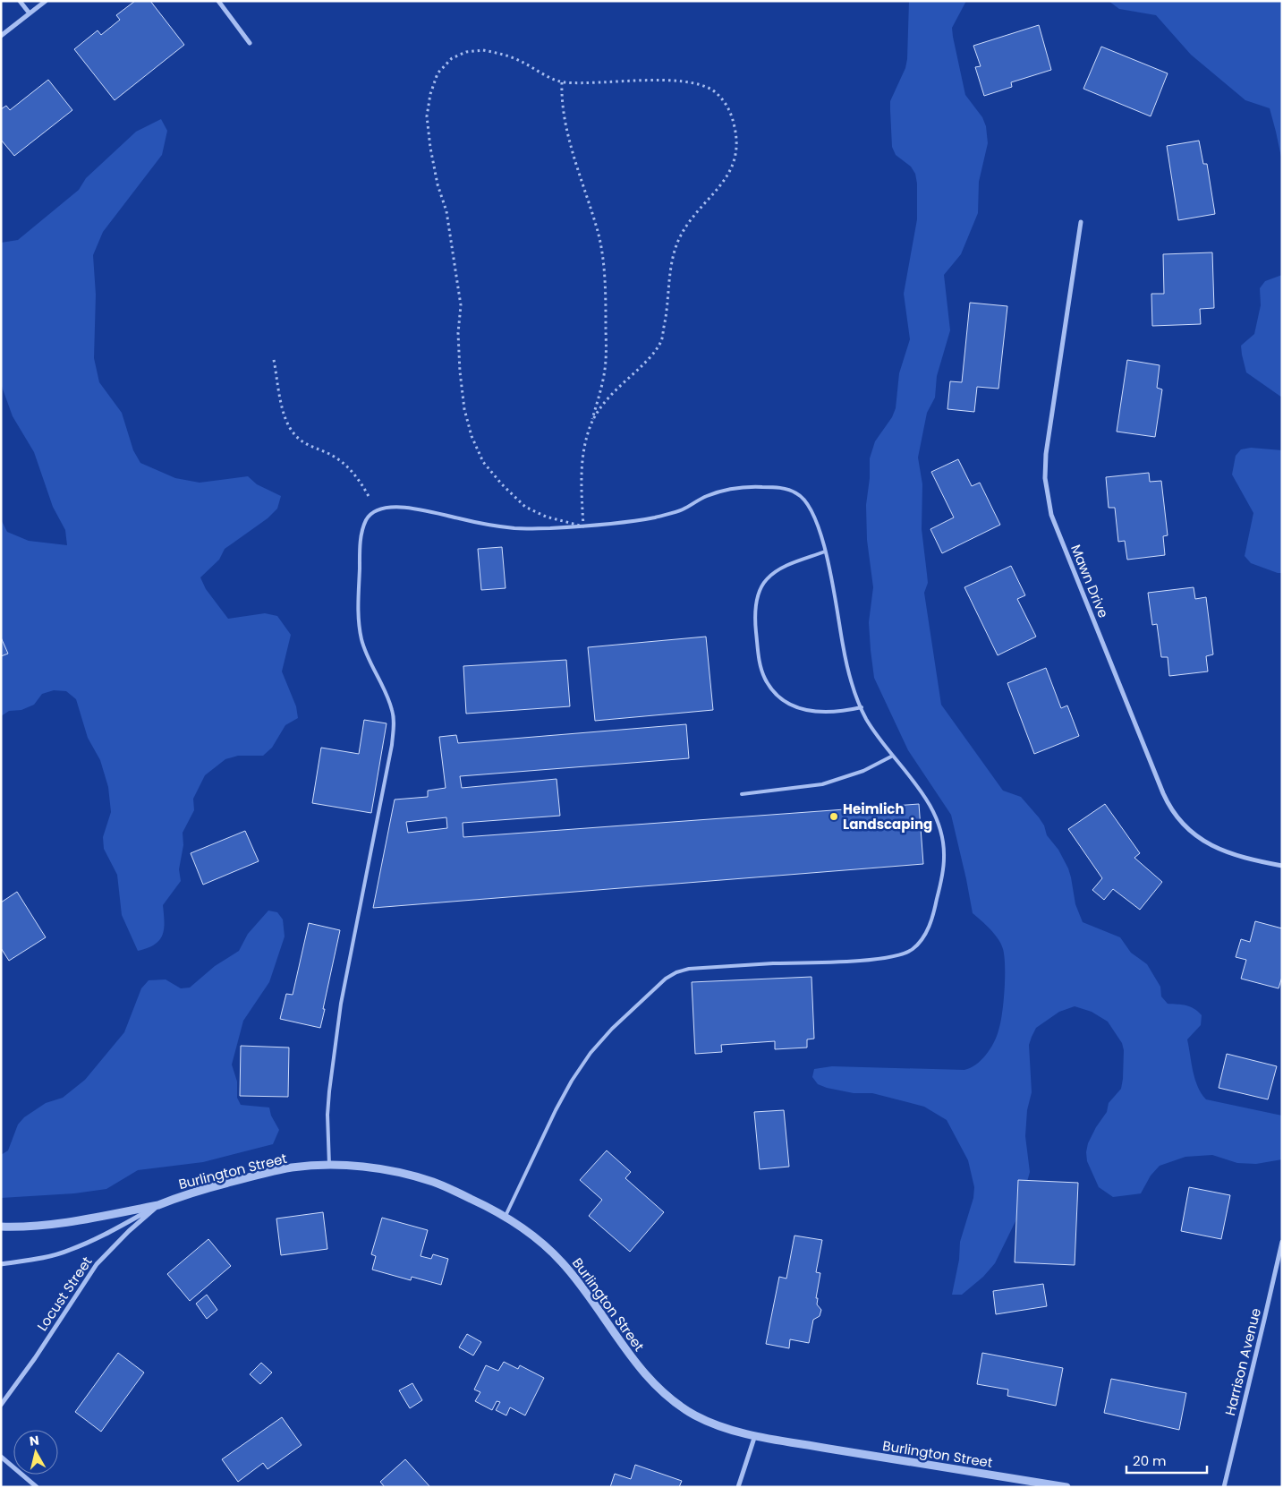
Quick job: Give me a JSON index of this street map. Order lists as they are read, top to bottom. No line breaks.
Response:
{"streets":{"street":["Mawn Drive","Burlington Street","Locust Street","Harrison Avenue"]},"crossings":[["Burlington Street","Locust Street"]],"places":["Heimlich Landscaping"],"scale_bar":"20 m","north":"top"}
